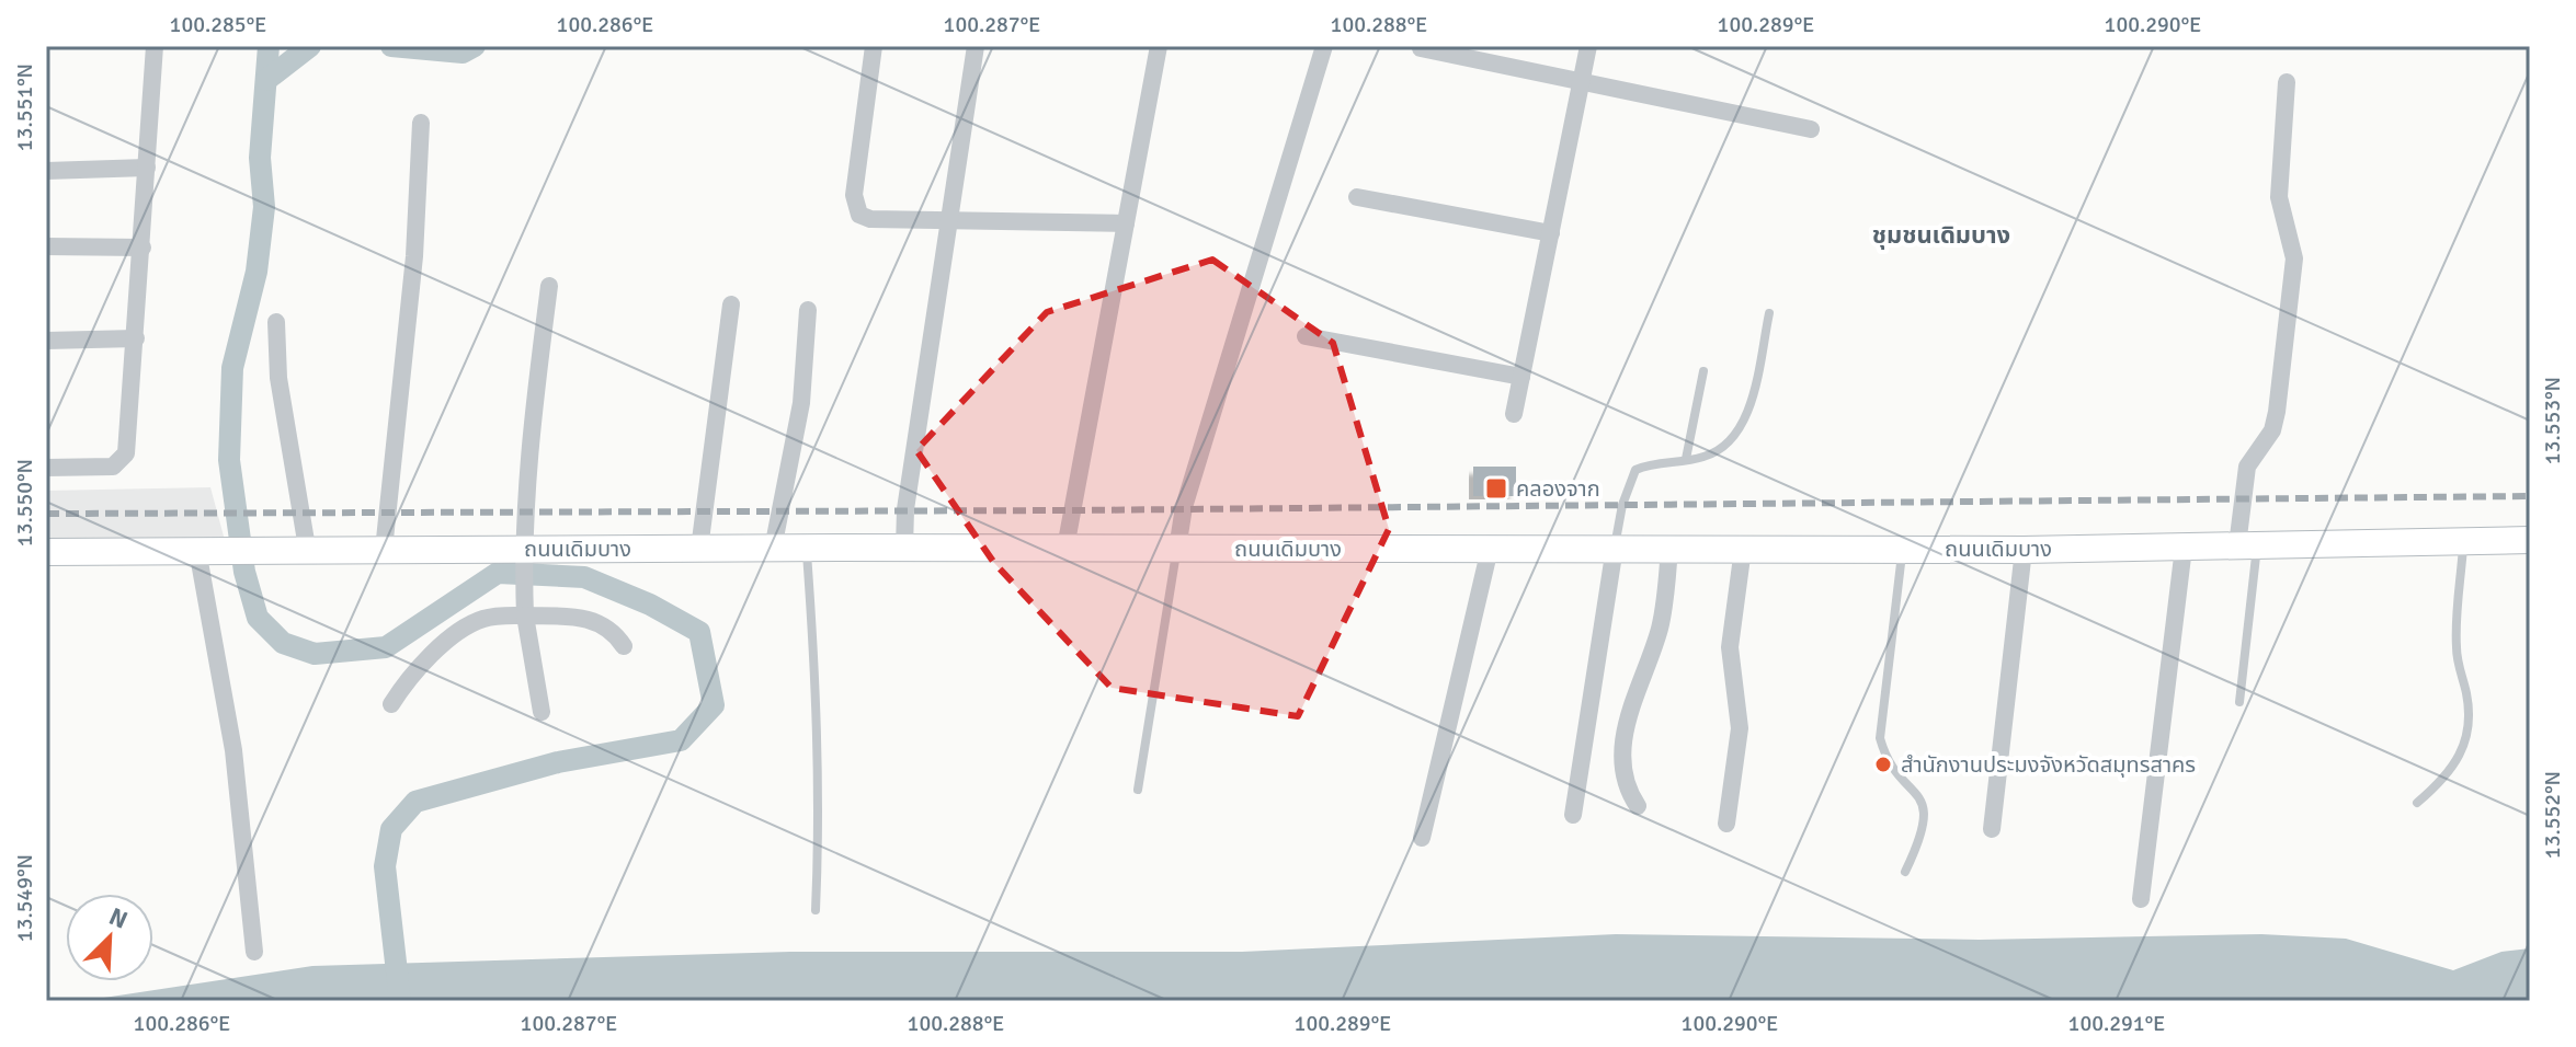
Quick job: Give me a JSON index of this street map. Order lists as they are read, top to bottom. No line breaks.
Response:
{"streets":{"street":["ถนนเดิมบาง"]},"districts":["ชุมชนเดิมบาง"],"places":{"transit":["คลองจาก"],"other":["สำนักงานประมงจังหวัดสมุทรสาคร"]},"north":"top right","coordinates":["100.285°E","100.286°E","100.287°E","100.288°E","100.289°E","100.290°E","13.551°N","13.553°N","13.550°N","13.552°N","13.549°N","100.291°E"]}
